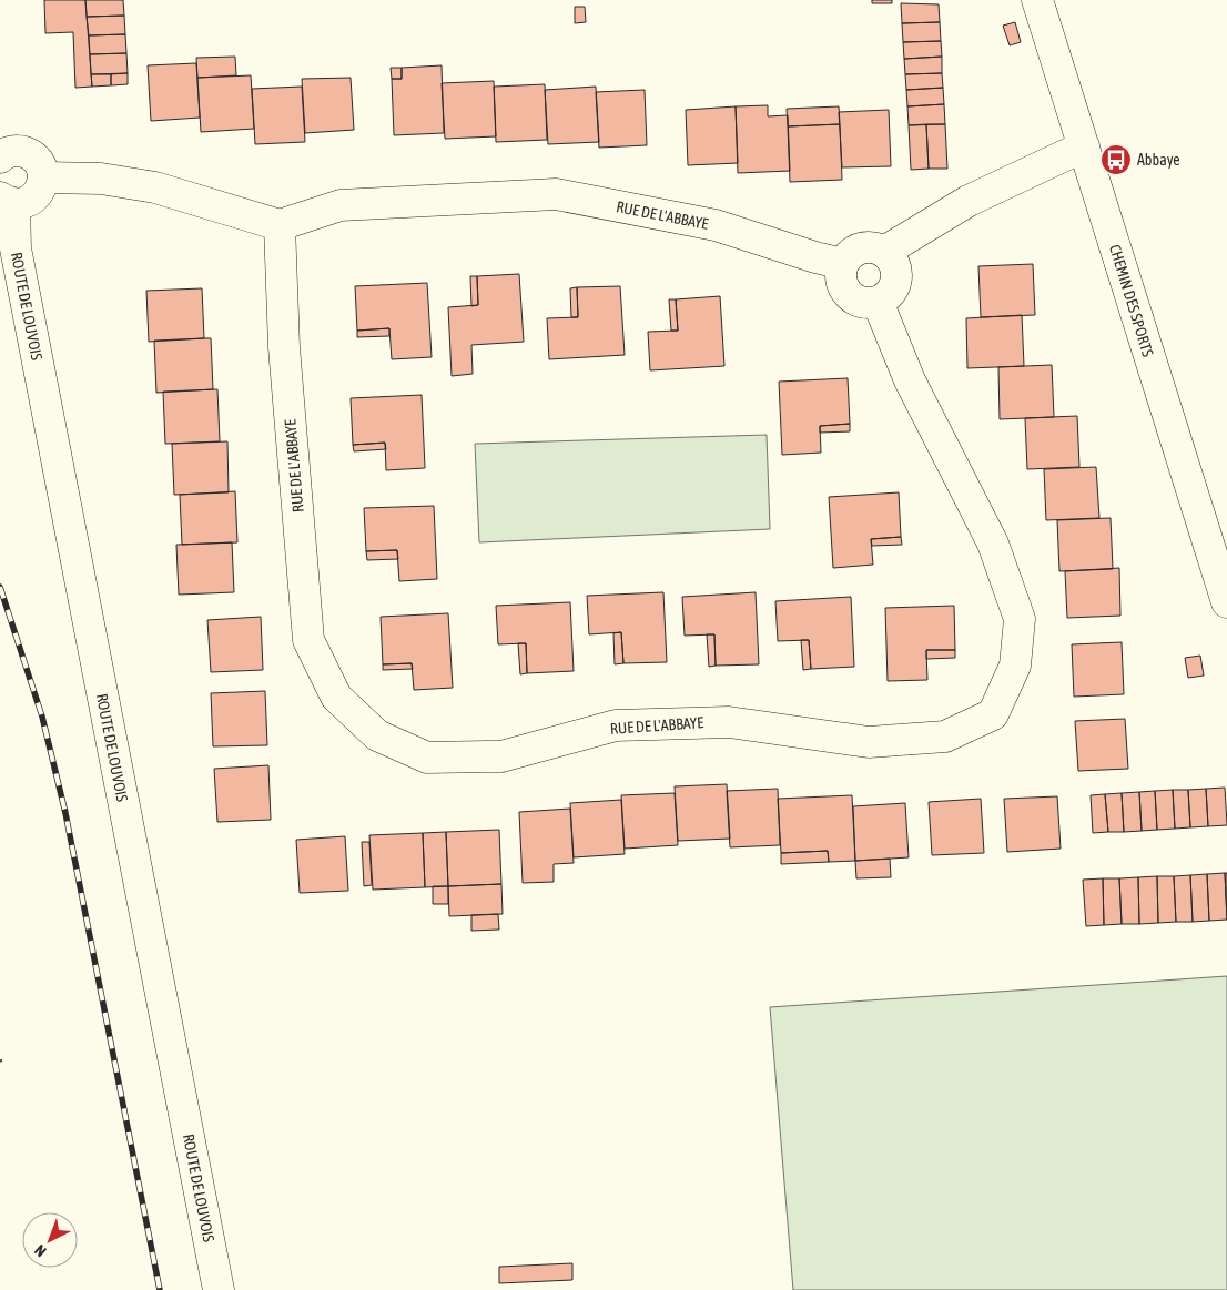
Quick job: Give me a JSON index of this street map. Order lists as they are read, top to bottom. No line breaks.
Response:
{"streets":{"street":["RUE DE L'ABBAYE","CHEMIN DES SPORTS","ROUTE DE LOUVOIS"]},"places":{"bus stop":["Abbaye"]},"north":"bottom left"}
